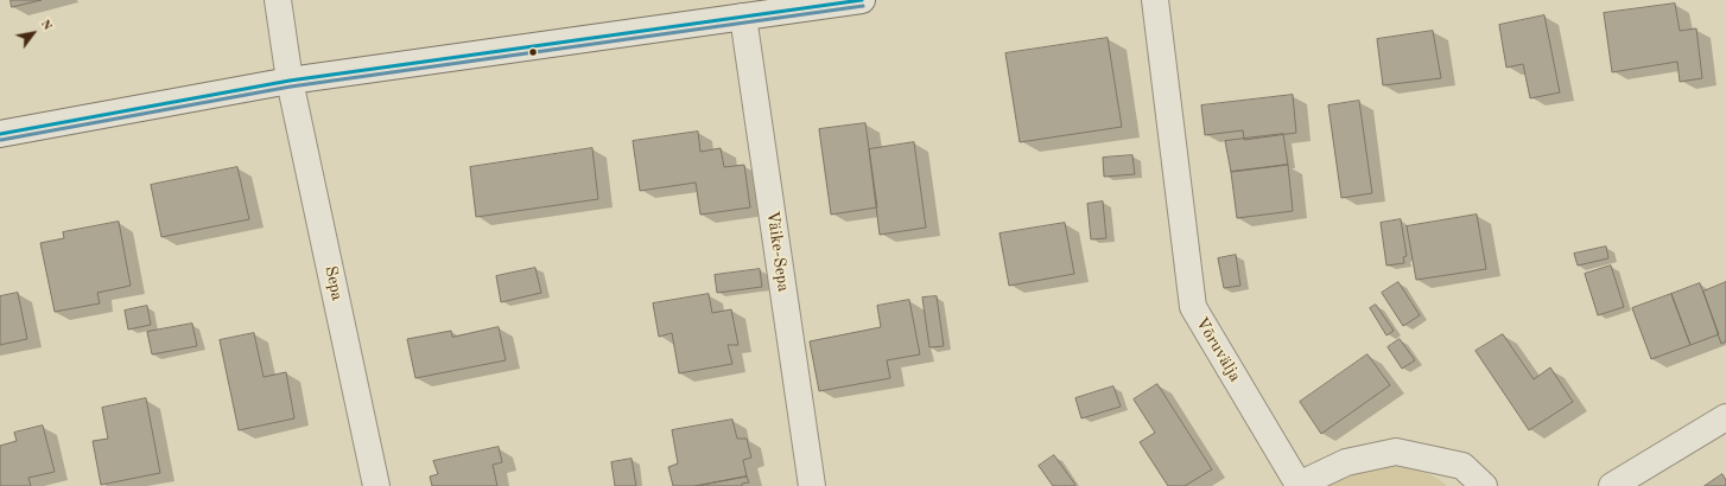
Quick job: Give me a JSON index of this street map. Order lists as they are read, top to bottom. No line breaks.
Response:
{"streets":{"street":["Väike-Sepa","Sepa","Võruvälja"]},"north":"top right"}
